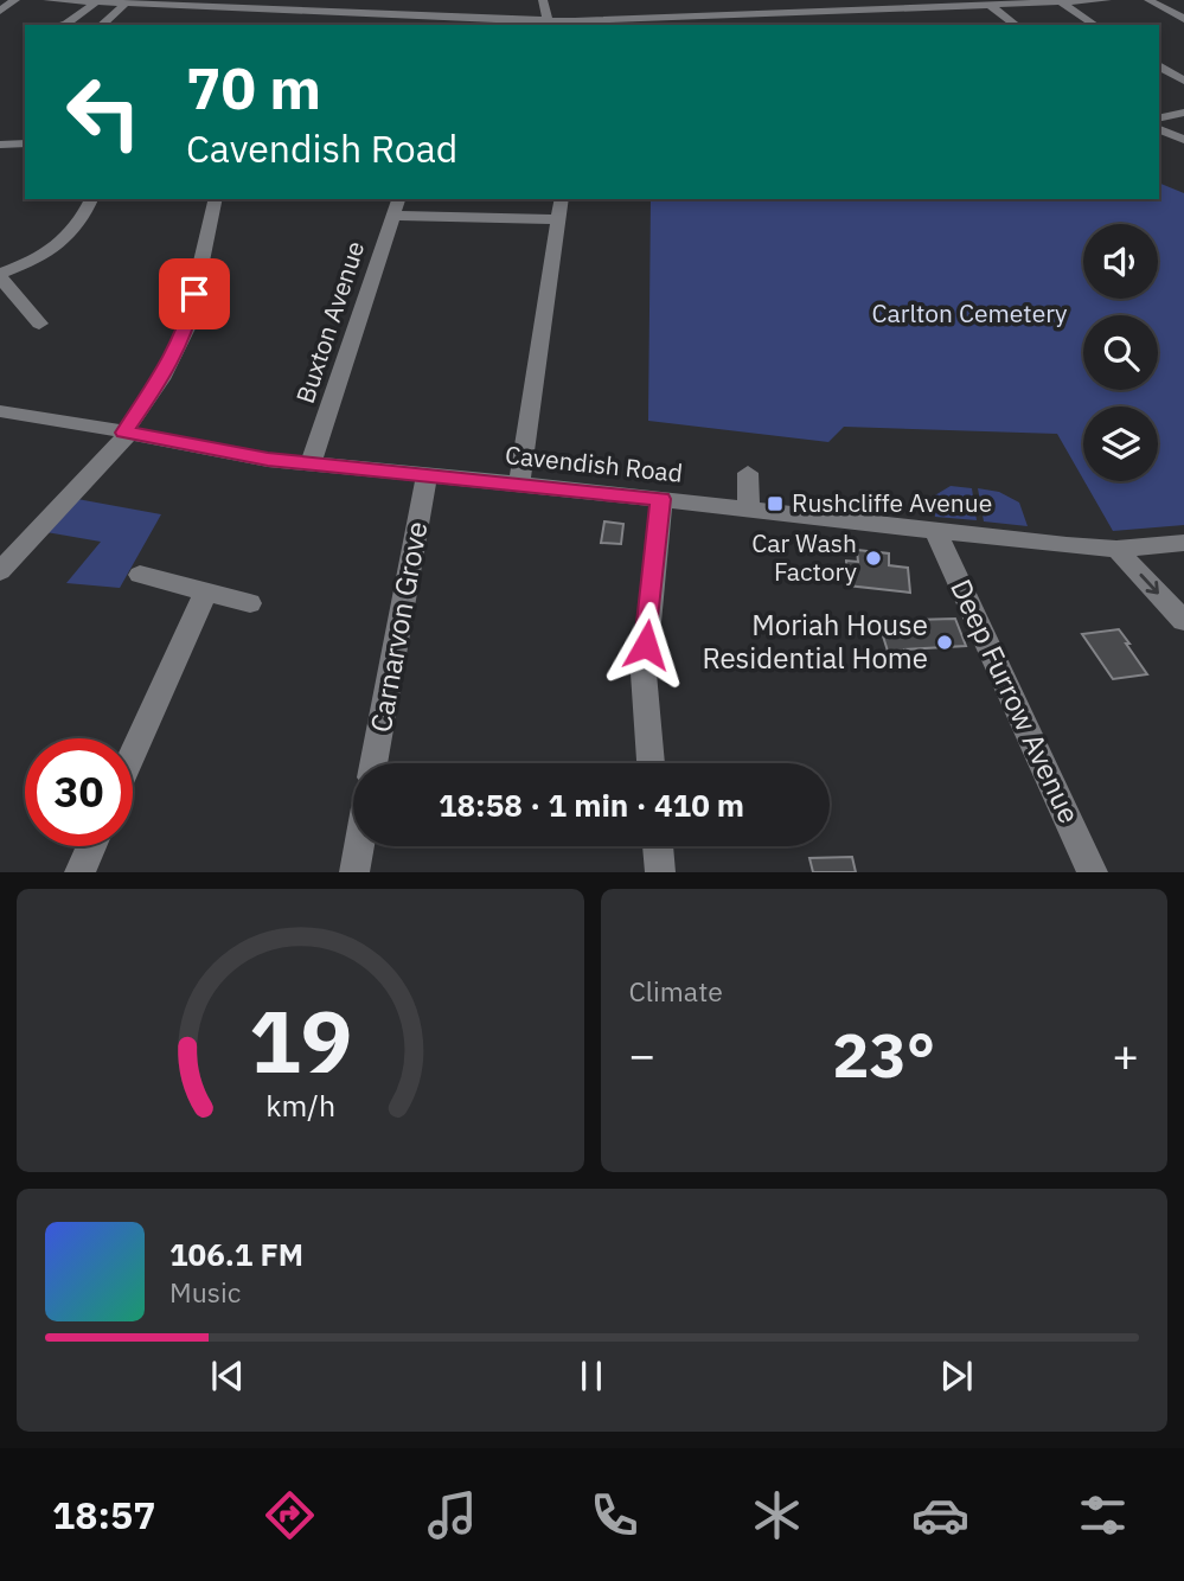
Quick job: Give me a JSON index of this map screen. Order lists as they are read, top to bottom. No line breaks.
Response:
{"streets":{"street":["Buxton Avenue","Cavendish Road","Carnarvon Grove","Deep Furrow Avenue"]},"crossings":[["Buxton Avenue","Cavendish Road"],["Cavendish Road","Carnarvon Grove"],["Cavendish Road","Deep Furrow Avenue"]],"parks":["Carlton Cemetery"],"places":{"transit":["Rushcliffe Avenue"],"other":["Car Wash Factory","Moriah House Residential Home"]},"page":{"turn":["70 m","Cavendish Road"],"limit":"30","trip":"18:58 · 1 min · 410 m","tile":"Climate","heat":["−","23°","+"],"song":["106.1 FM","Music"],"tabs":"18:57","gauge":["19","km/h"]}}
